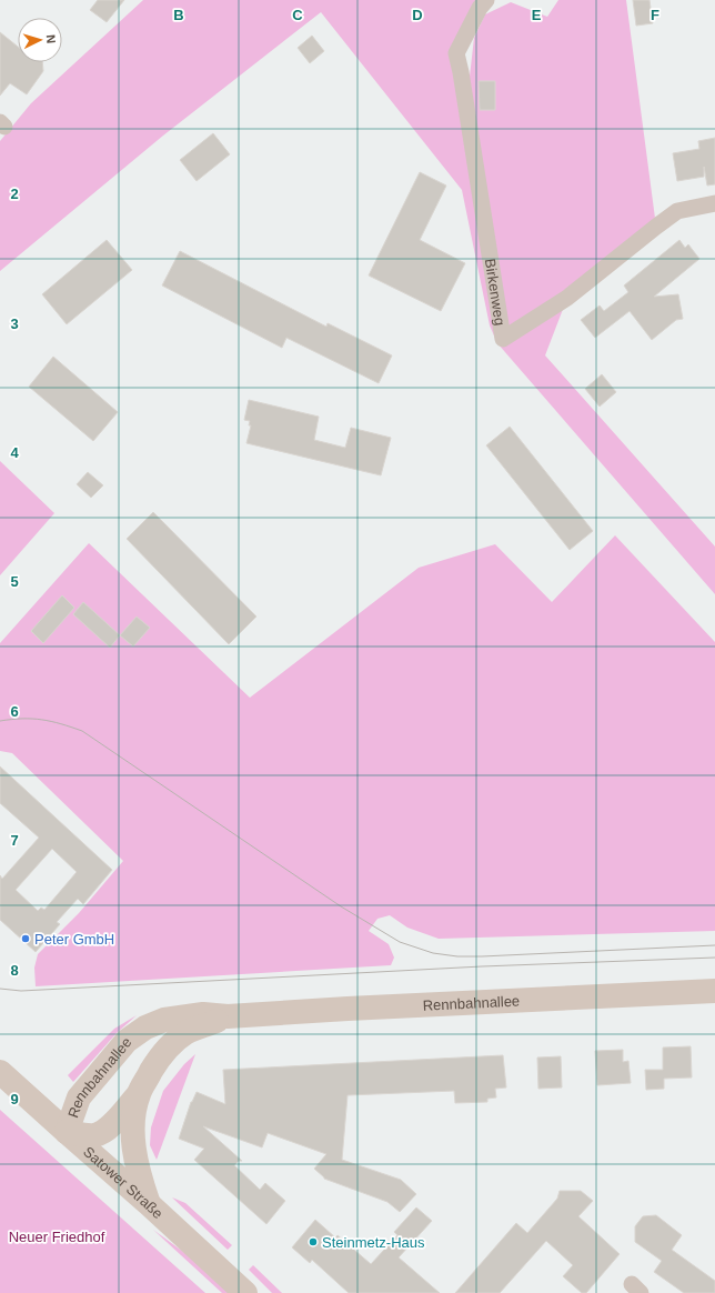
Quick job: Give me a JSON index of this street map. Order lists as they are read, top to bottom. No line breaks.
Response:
{"streets":{"main road":["Rennbahnallee","Satower Straße"],"street":["Birkenweg"]},"crossings":[["Rennbahnallee","Satower Straße"]],"parks":["Neuer Friedhof"],"places":["Peter GmbH","Steinmetz-Haus"],"north":"right","grid":{"columns":["B","C","D","E","F"],"rows":["2","3","4","5","6","7","8","9"]}}
